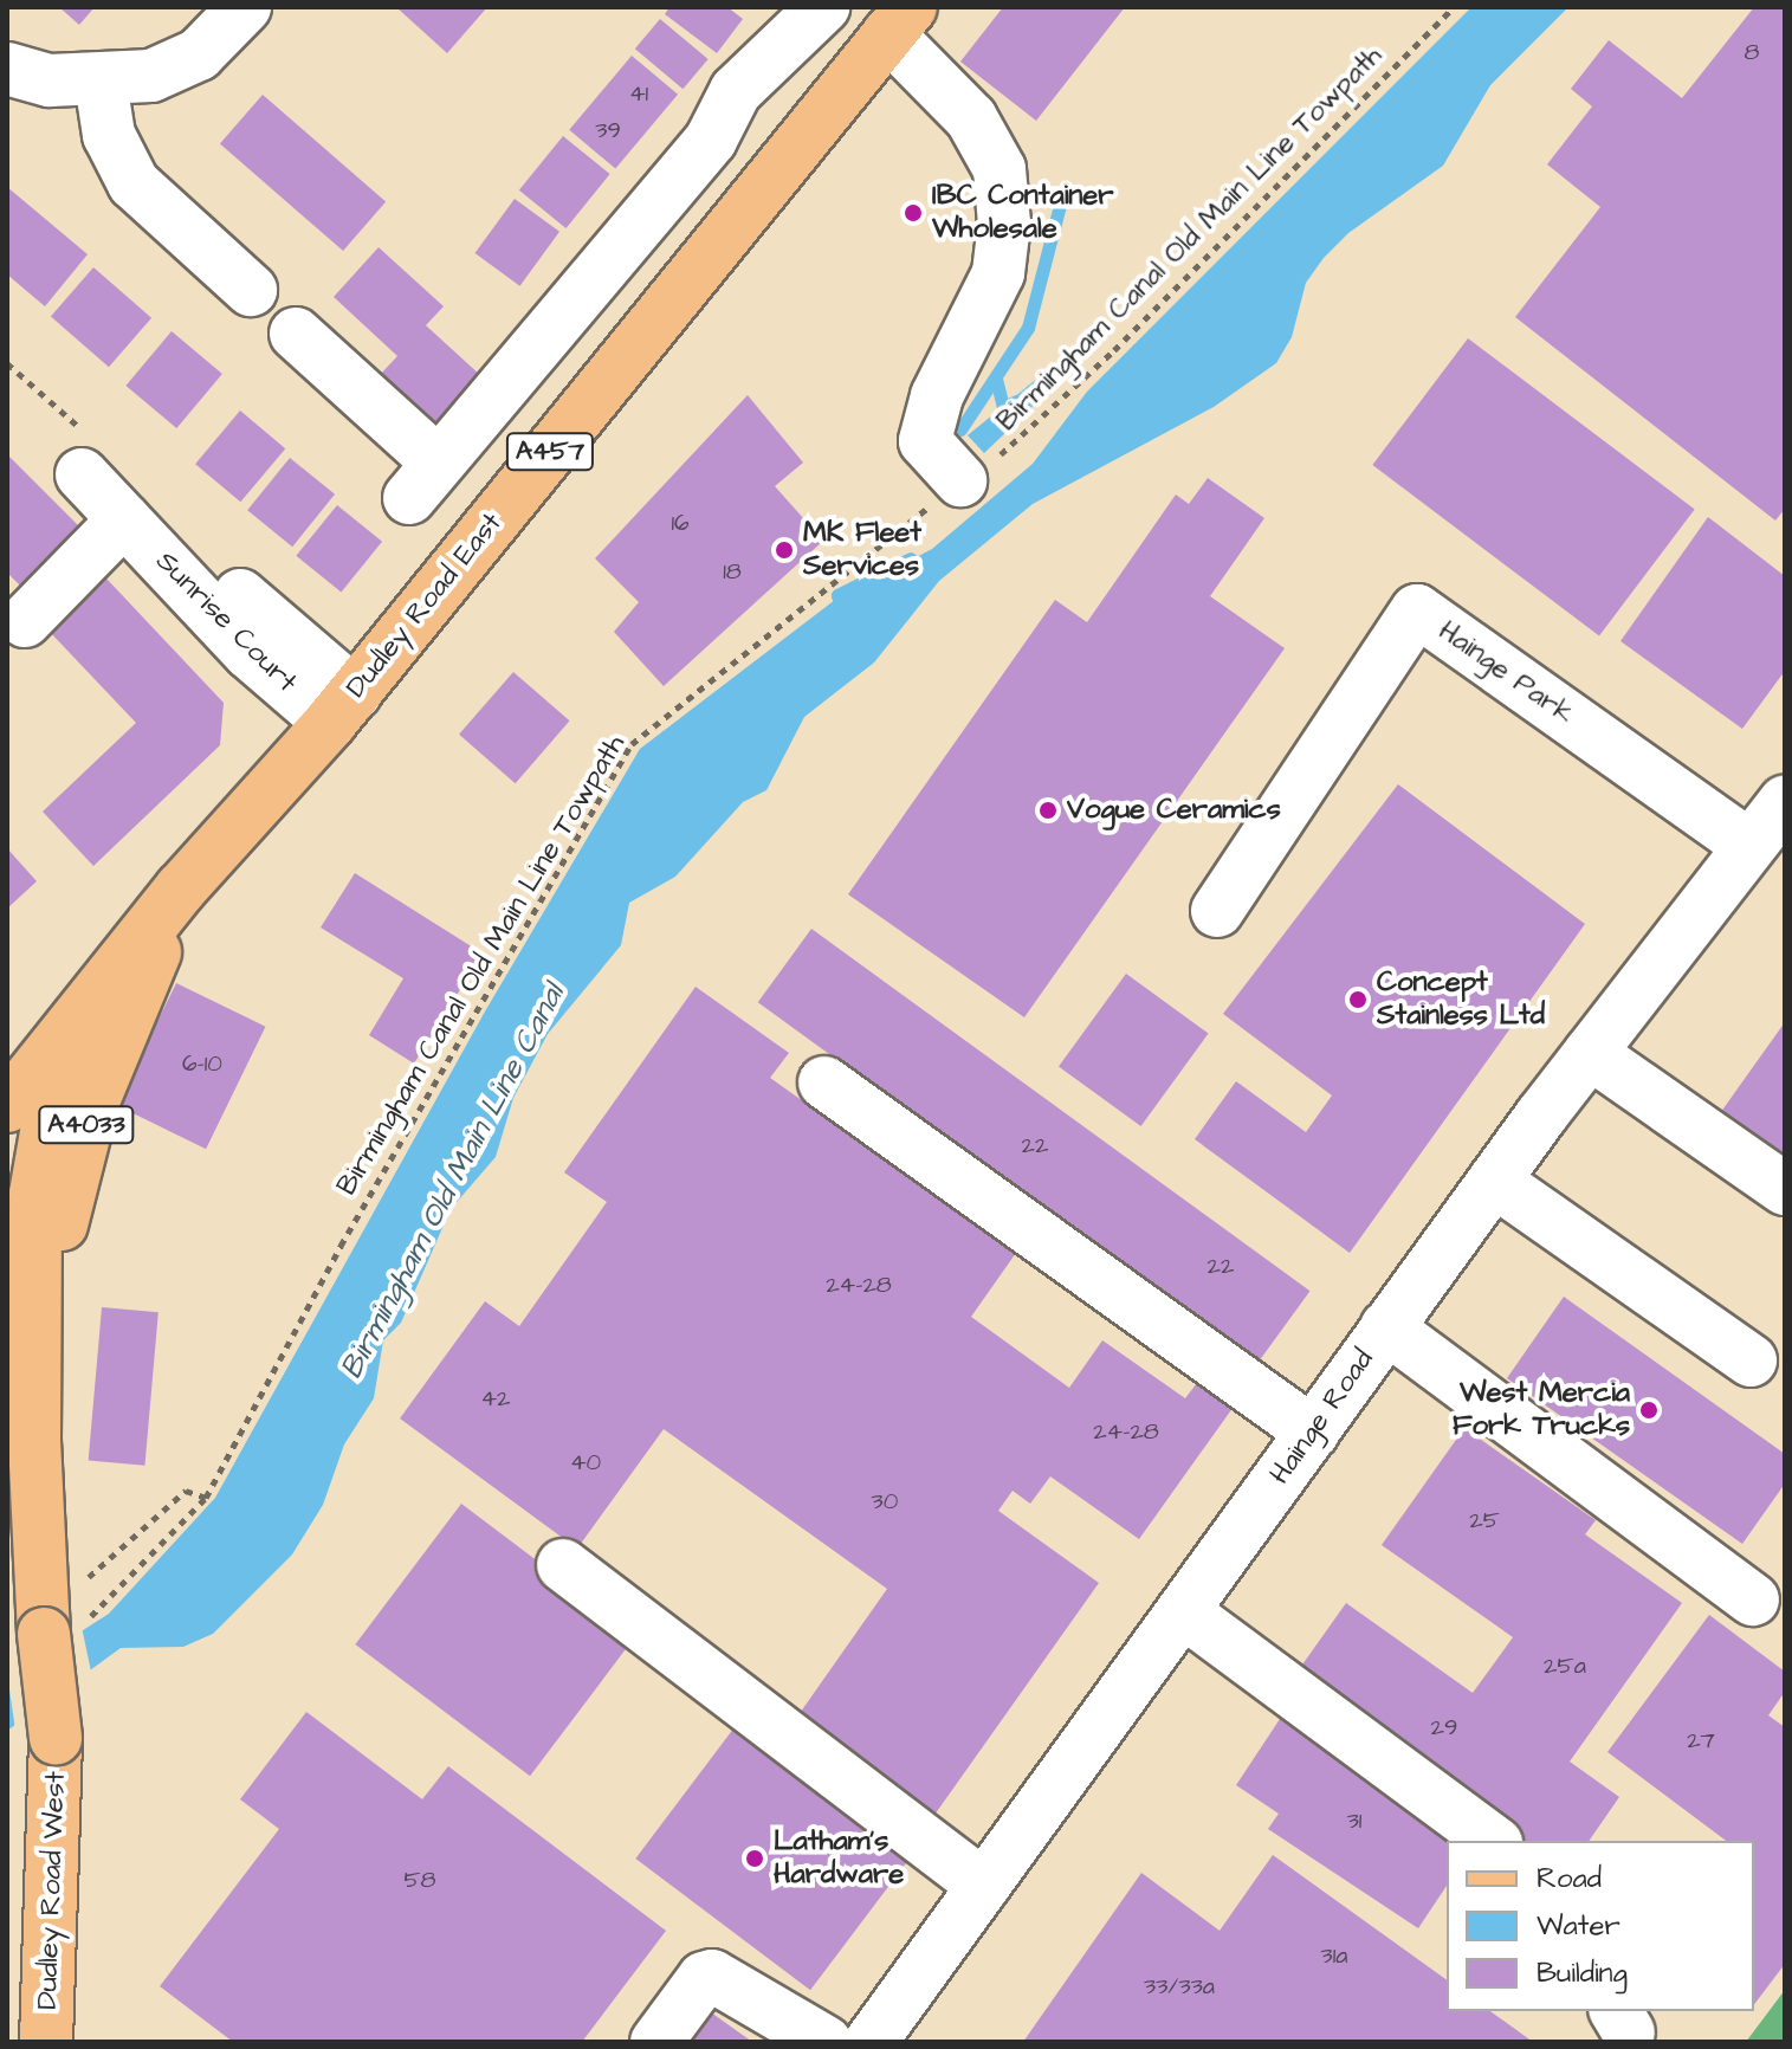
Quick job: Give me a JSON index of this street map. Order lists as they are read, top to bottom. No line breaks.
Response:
{"streets":{"main road":["A457","Dudley Road East","A4033","Dudley Road West"],"street":["Hainge Park","Hainge Road"],"path":["Birmingham Canal Old Main Line Towpath"]},"crossings":[["Birmingham Canal Old Main Line Towpath","A4033"],["Birmingham Canal Old Main Line Towpath","Dudley Road West"],["A457","Dudley Road East"],["A457","A4033"],["Dudley Road East","A4033"],["Hainge Park","Hainge Road"],["A4033","Dudley Road West"]],"water":["Birmingham Old Main Line Canal"],"places":["IBC Container Wholesale","MK Fleet Services","Vogue Ceramics","Concept Stainless Ltd","West Mercia Fork Trucks","Latham's Hardware"],"house_numbers":["8","41","39","16","18","6-10","22","22","24-28","42","24-28","40","30","25","25a","29","27","31","58","31a","33/33a"],"legend":["Road","Water","Building"]}
